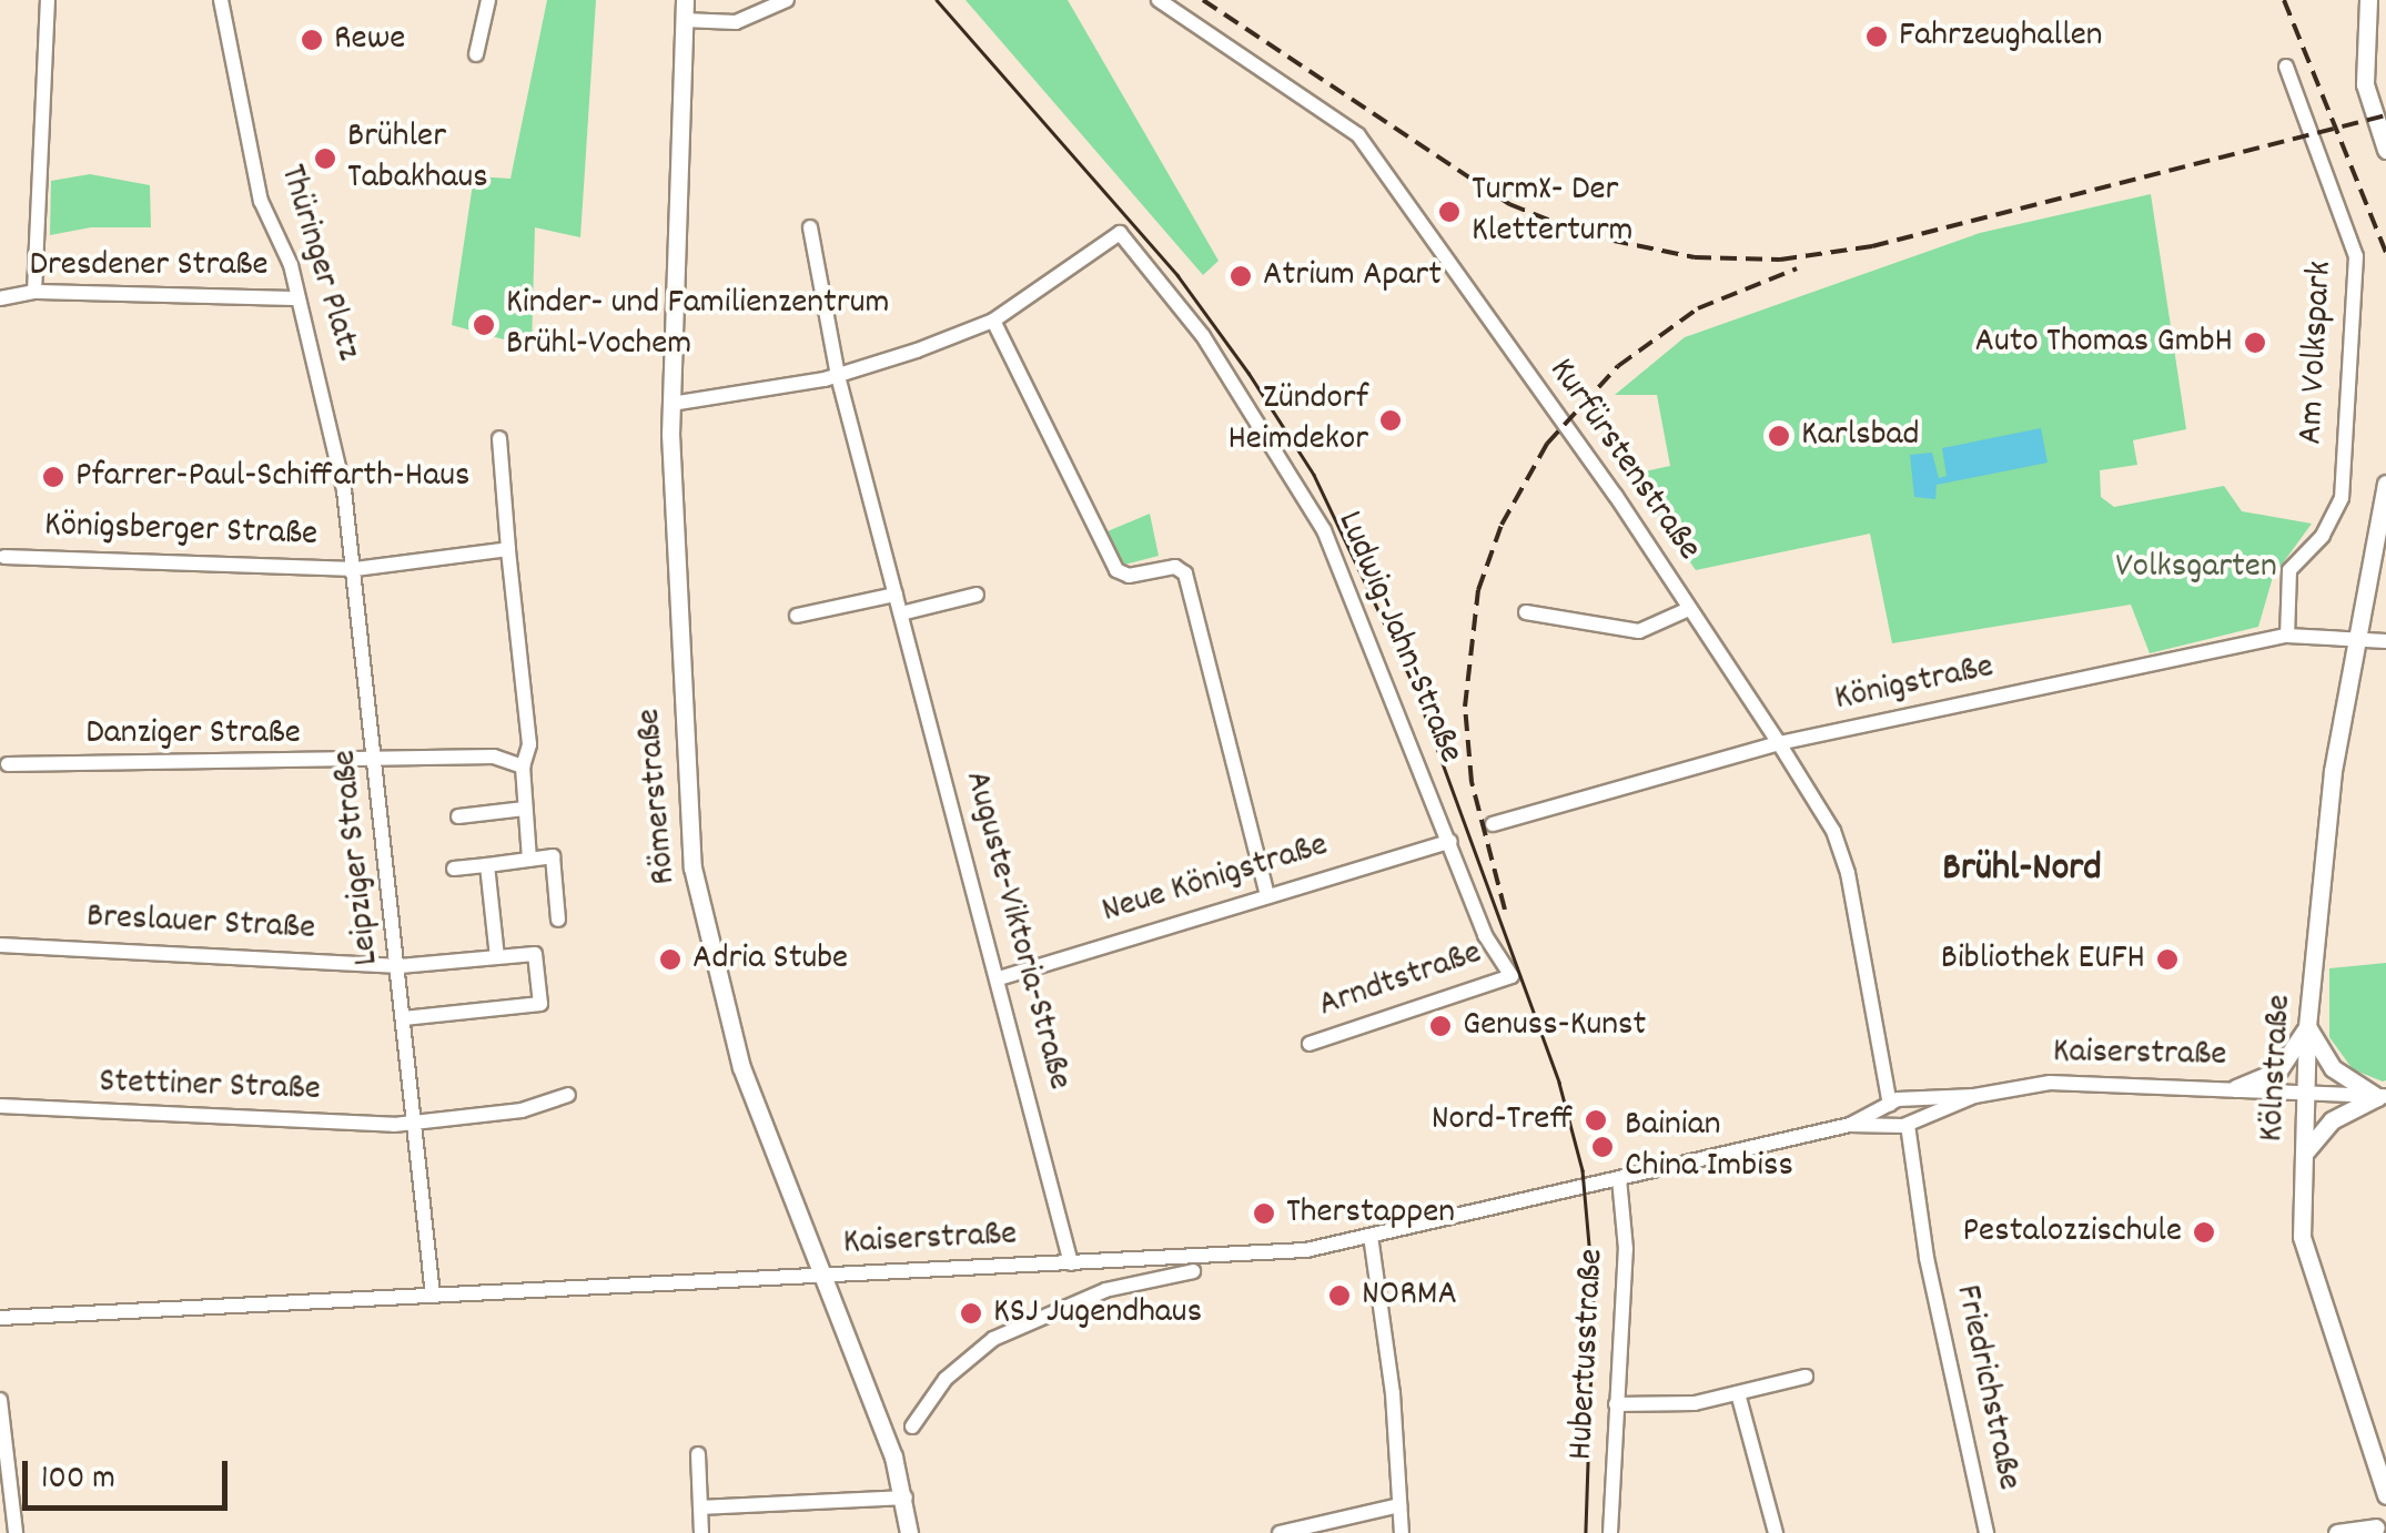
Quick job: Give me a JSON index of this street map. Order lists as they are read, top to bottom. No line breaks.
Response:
{"streets":{"main road":["Römerstraße","Kölnstraße"],"street":["Thüringer Platz","Dresdener Straße","Am Volkspark","Kurfürstenstraße","Königsberger Straße","Ludwig-Jahn-Straße","Königstraße","Danziger Straße","Leipziger Straße","Neue Königstraße","Breslauer Straße","Auguste-Viktoria-Straße","Arndtstraße","Kaiserstraße","Stettiner Straße","Hubertusstraße","Friedrichstraße"]},"crossings":[["Thüringer Platz","Dresdener Straße"],["Thüringer Platz","Leipziger Straße"],["Am Volkspark","Königstraße"],["Kurfürstenstraße","Königstraße"],["Kurfürstenstraße","Kaiserstraße"],["Kurfürstenstraße","Friedrichstraße"],["Königsberger Straße","Leipziger Straße"],["Ludwig-Jahn-Straße","Neue Königstraße"],["Ludwig-Jahn-Straße","Arndtstraße"],["Königstraße","Kölnstraße"],["Danziger Straße","Leipziger Straße"],["Römerstraße","Kaiserstraße"],["Leipziger Straße","Breslauer Straße"],["Leipziger Straße","Kaiserstraße"],["Leipziger Straße","Stettiner Straße"],["Neue Königstraße","Auguste-Viktoria-Straße"],["Auguste-Viktoria-Straße","Kaiserstraße"],["Kaiserstraße","Kölnstraße"],["Kaiserstraße","Hubertusstraße"],["Kaiserstraße","Friedrichstraße"]],"districts":["Brühl-Nord"],"parks":["Volksgarten"],"places":["Fahrzeughallen","Rewe","Brühler Tabakhaus","TurmX- Der Kletterturm","Atrium Apart","Kinder- und Familienzentrum Brühl-Vochem","Auto Thomas GmbH","Zündorf Heimdekor","Karlsbad","Pfarrer-Paul-Schiffarth-Haus","Adria Stube","Bibliothek EUFH","Genuss-Kunst","Nord-Treff","Bainian China Imbiss","Therstappen","Pestalozzischule","NORMA","KSJ Jugendhaus"],"scale_bar":"100 m"}
